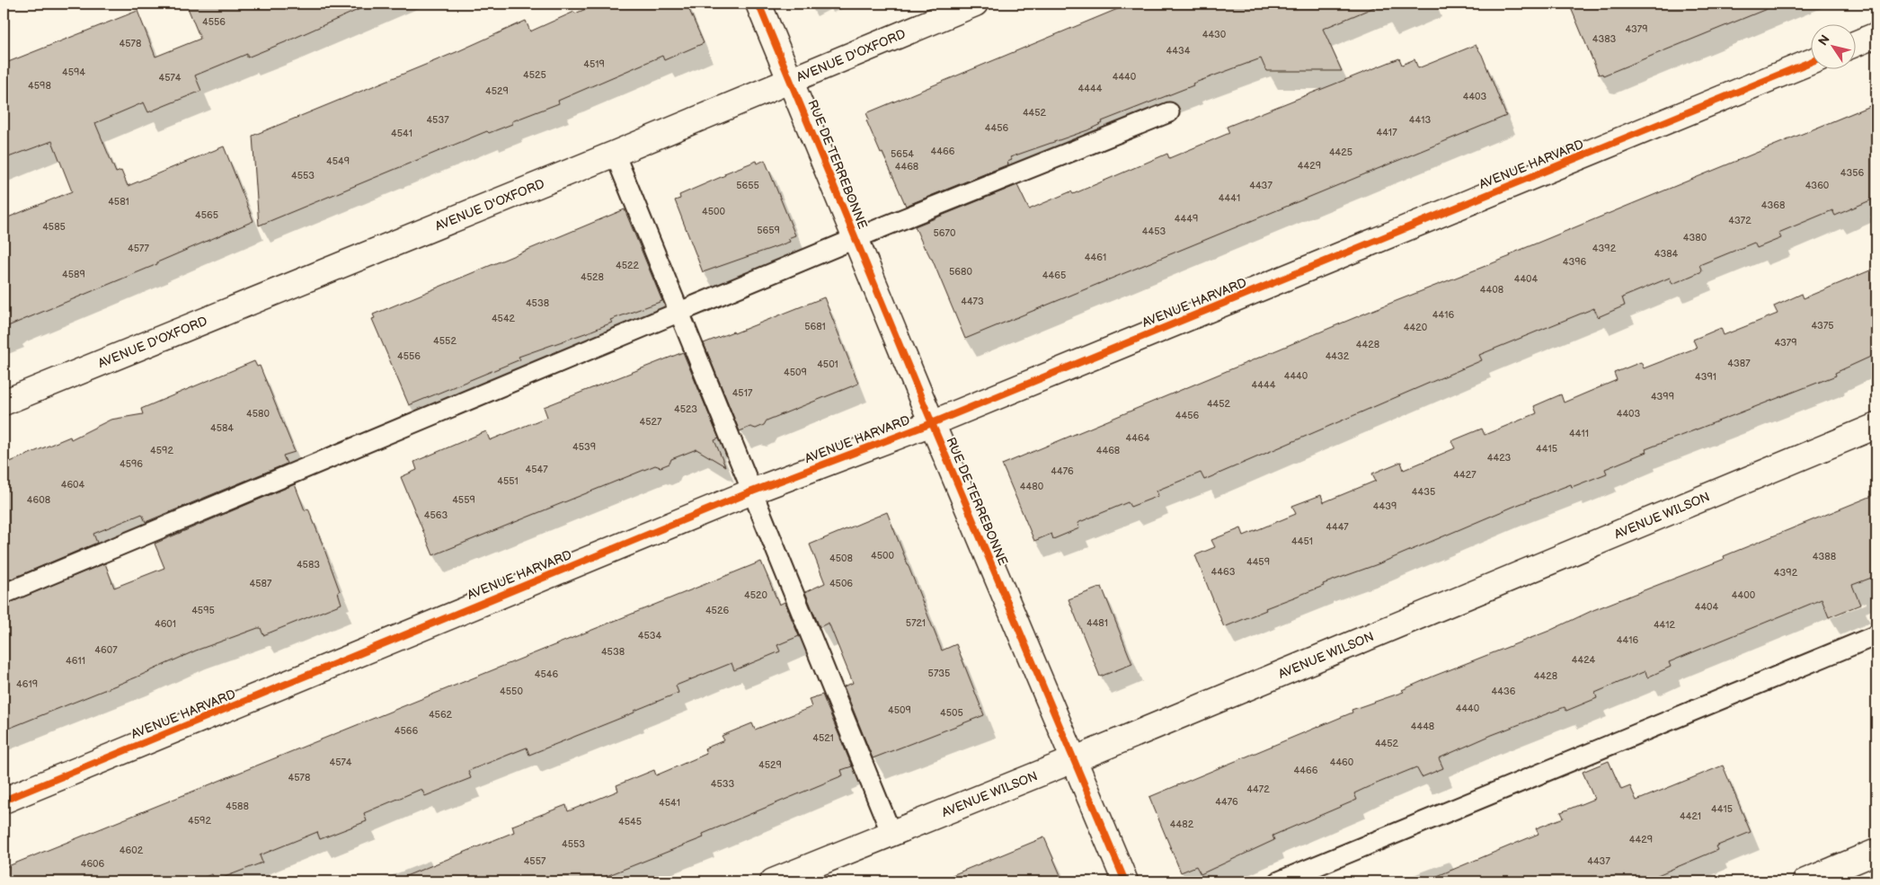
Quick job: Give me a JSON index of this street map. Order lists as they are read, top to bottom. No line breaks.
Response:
{"streets":{"street":["AVENUE D'OXFORD","RUE DE TERREBONNE","AVENUE HARVARD","AVENUE WILSON"]},"crossings":[["AVENUE D'OXFORD","RUE DE TERREBONNE"],["RUE DE TERREBONNE","AVENUE HARVARD"],["RUE DE TERREBONNE","AVENUE WILSON"]],"house_numbers":["4556","4379","4430","4383","4578","4434","4519","4594","4525","4440","4574","4598","4444","4529","4403","4452","4537","4413","4456","4417","4541","4466","4425","5654","4549","4429","4468","4356","4553","5655","4437","4360","4441","4581","4368","4500","4565","4449","4372","4585","5659","4453","5670","4380","4577","4392","4384","4461","4396","4522","5680","4589","4465","4528","4404","4408","4473","4538","4416","4542","4375","5681","4420","4552","4379","4428","4556","4432","4387","4501","4509","4440","4391","4444","4517","4399","4452","4523","4580","4403","4456","4527","4584","4411","4464","4539","4415","4592","4468","4423","4596","4547","4476","4427","4551","4604","4480","4435","4608","4559","4439","4563","4447","4451","4500","4388","4508","4459","4583","4463","4392","4587","4506","4520","4400","4404","4595","4526","5721","4481","4601","4412","4534","4416","4607","4538","4424","4611","5735","4546","4428","4619","4550","4436","4440","4509","4505","4562","4448","4566","4521","4452","4574","4460","4529","4466","4578","4533","4472","4476","4541","4588","4415","4421","4592","4545","4482","4429","4553","4602","4557","4437","4606"],"north":"top left"}
